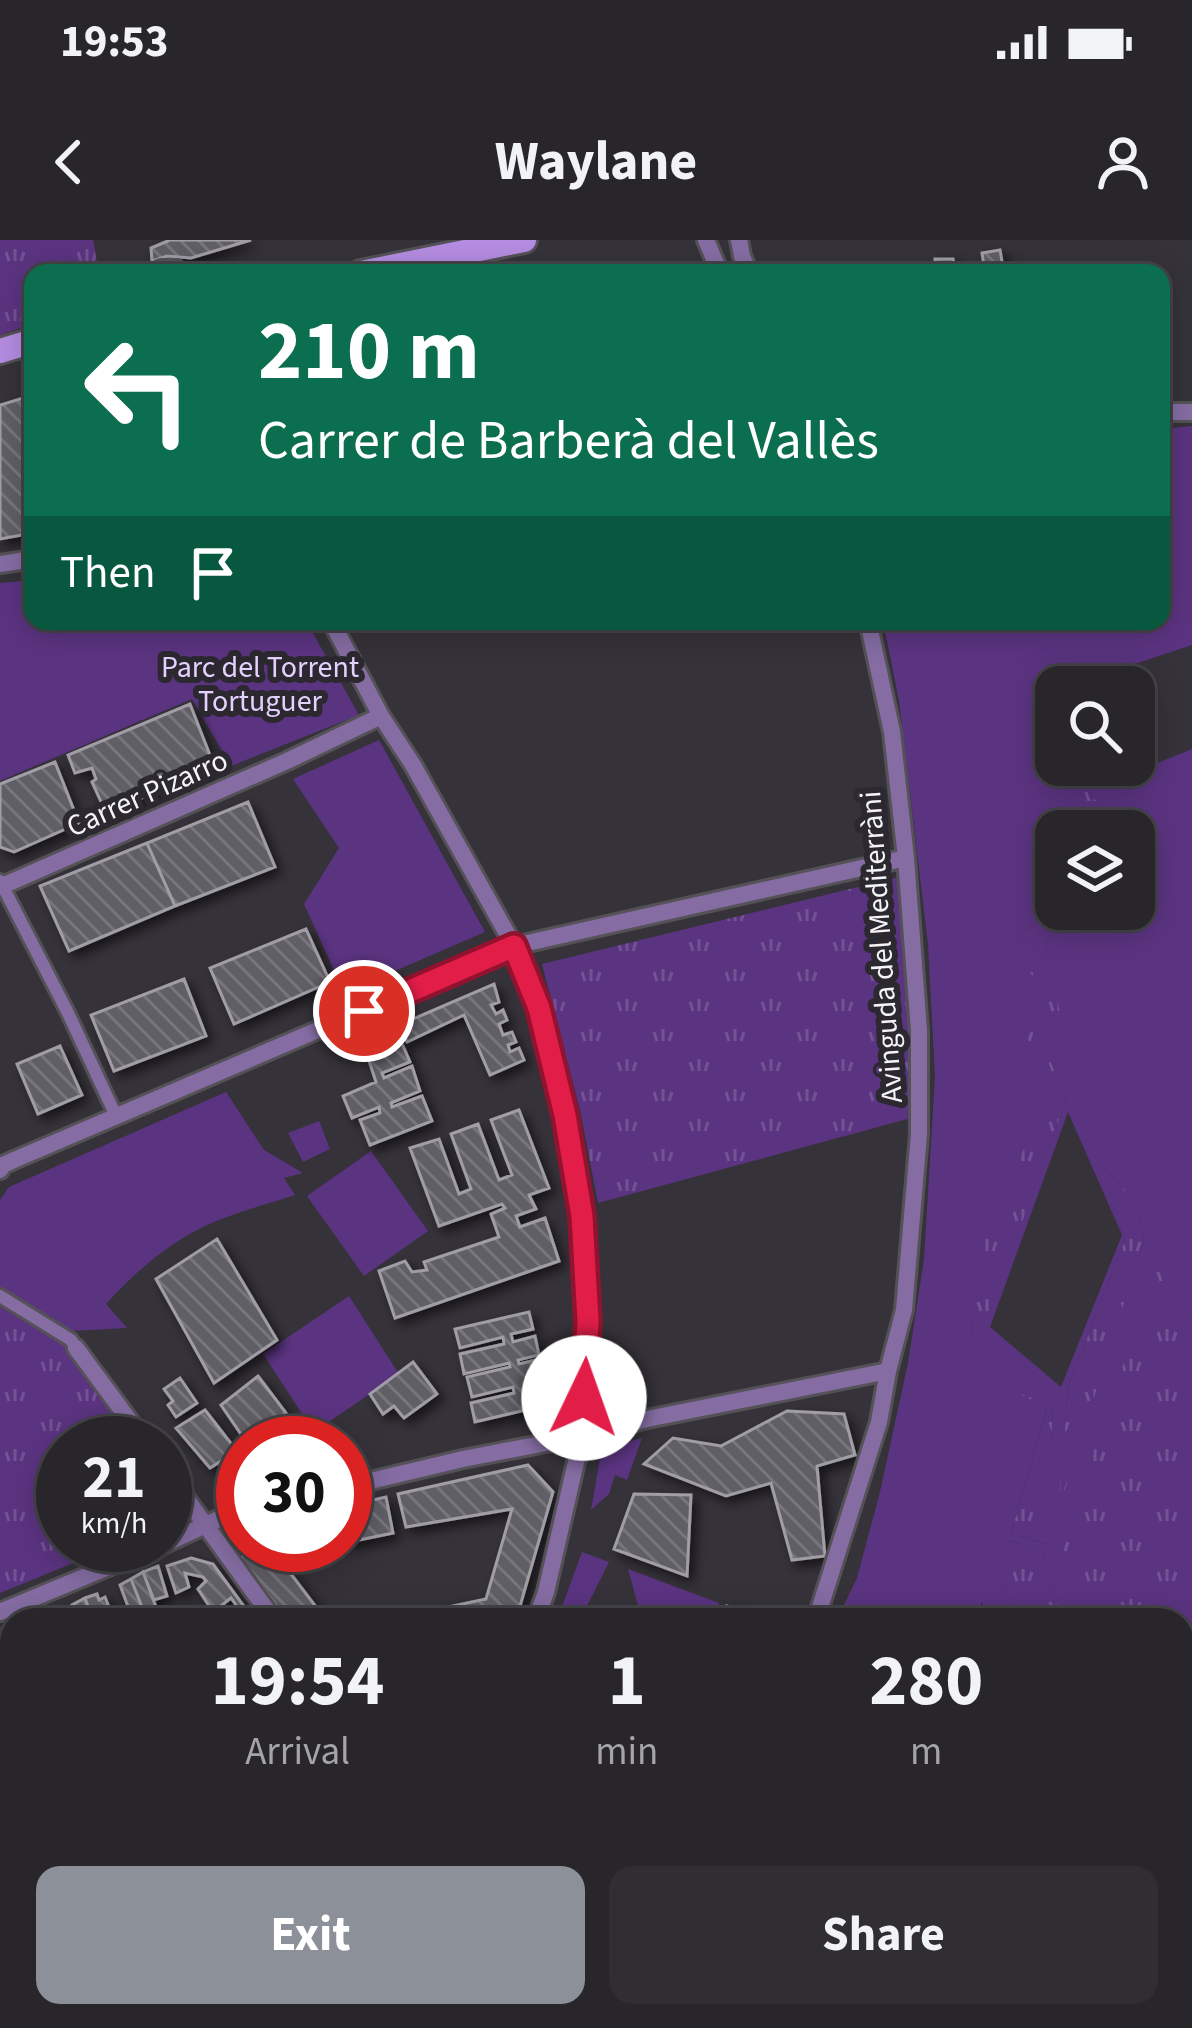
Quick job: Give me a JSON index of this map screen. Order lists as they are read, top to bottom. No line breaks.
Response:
{"streets":{"street":["Carrer Pizarro","Avinguda del Mediterràni"]},"parks":["Parc del Torrent Tortuguer"],"page":{"status":"19:53","header":"Waylane","turn":["210 m","Carrer de Barberà del Vallès"],"then":"Then","speed":"21 km/h","limit":"30","eta":["19:54","Arrival","1","min","280","m"],"buttons":["Exit","Share"]}}
